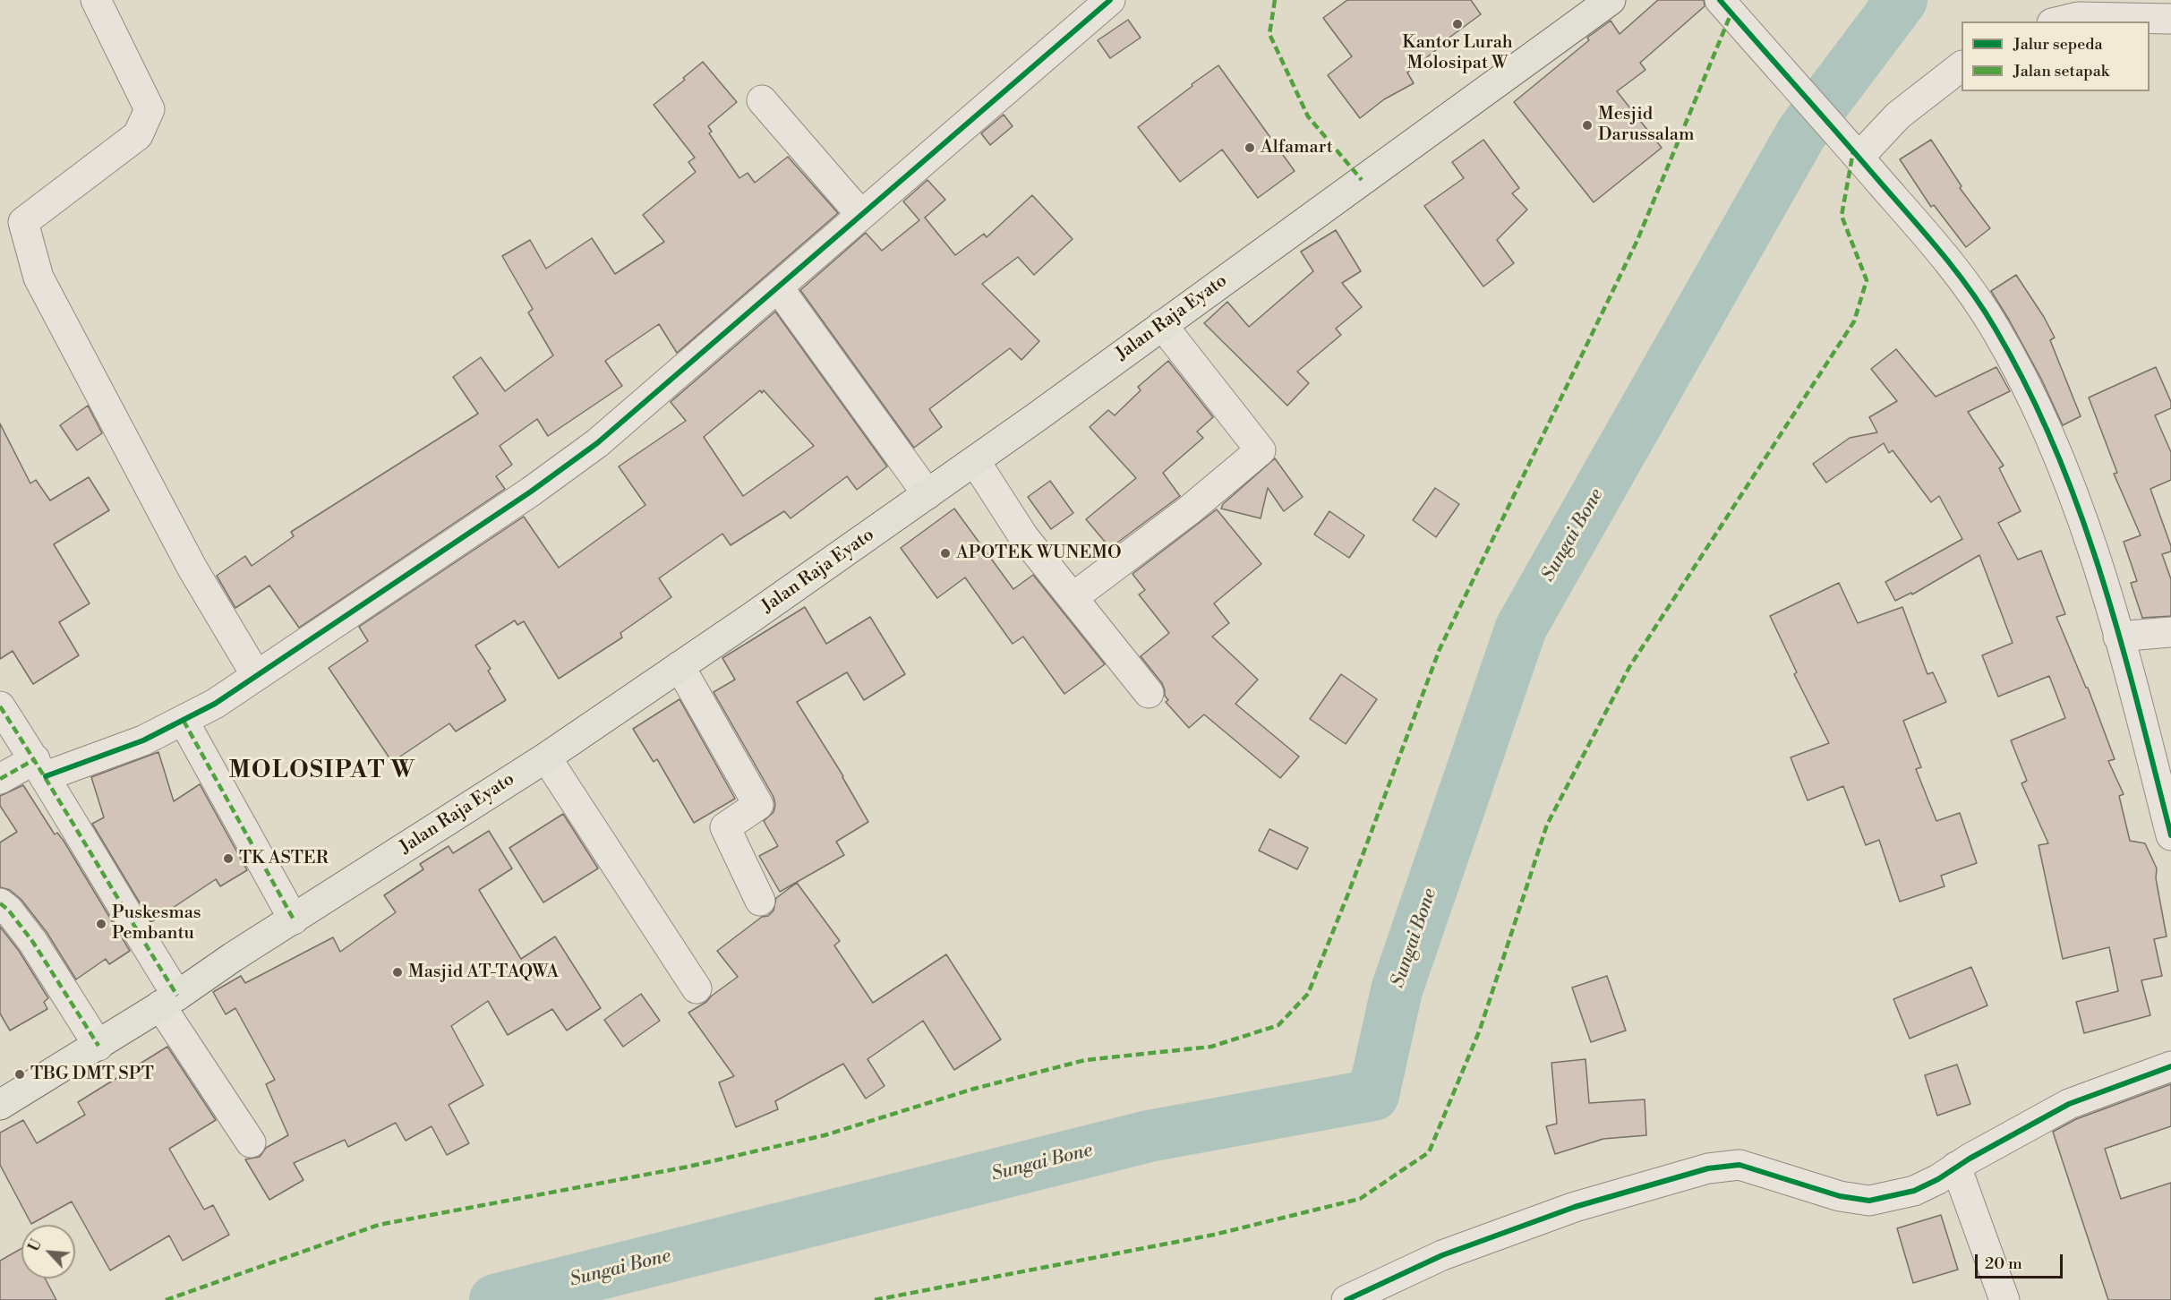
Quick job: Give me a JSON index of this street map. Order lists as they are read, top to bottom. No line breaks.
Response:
{"streets":{"main road":["Jalan Raja Eyato"]},"districts":["MOLOSIPAT W"],"water":["Sungai Bone"],"places":["Kantor Lurah Molosipat W","Mesjid Darussalam","Alfamart","APOTEK WUNEMO","TK ASTER","Puskesmas Pembantu","Masjid AT-TAQWA","TBG DMT SPT"],"legend":["Jalur sepeda","Jalan setapak"],"scale_bar":"20 m","north":"top left"}
